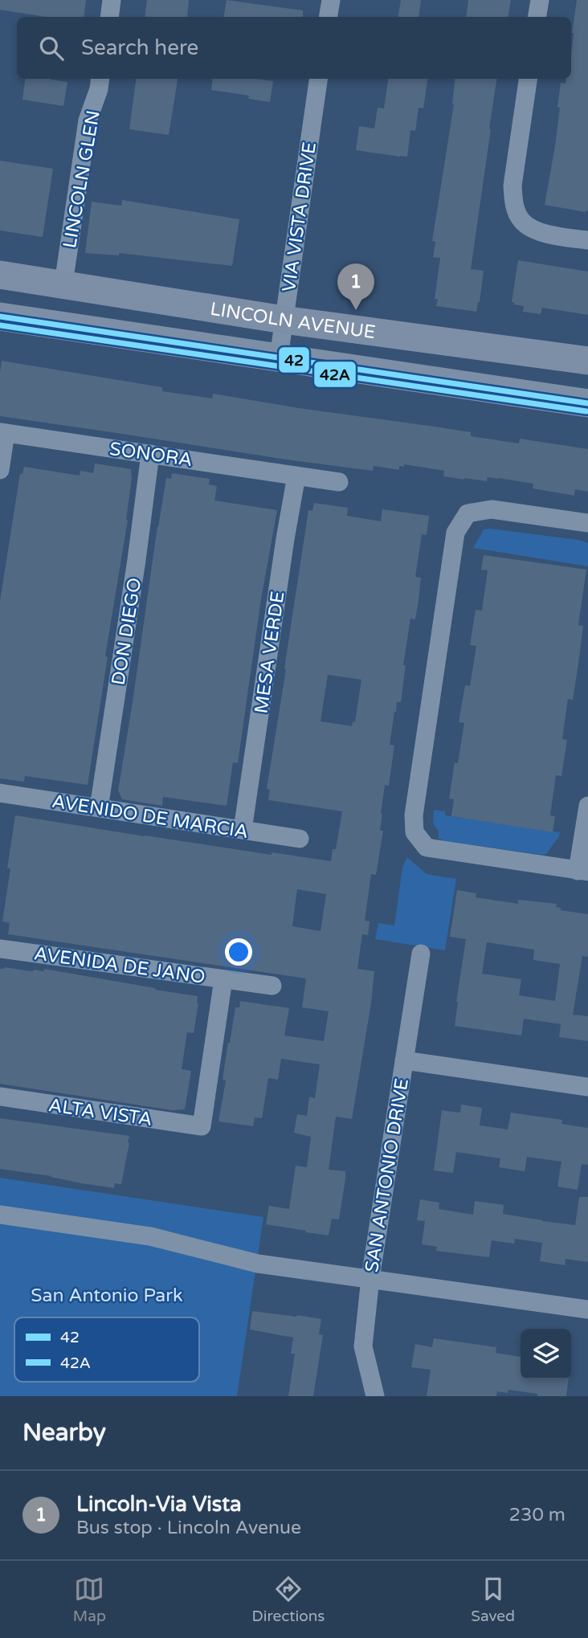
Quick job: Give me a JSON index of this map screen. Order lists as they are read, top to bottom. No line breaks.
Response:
{"streets":{"main road":["LINCOLN AVENUE"],"street":["LINCOLN GLEN","VIA VISTA DRIVE","SONORA","DON DIEGO","MESA VERDE","AVENIDO DE MARCIA","AVENIDA DE JANO","ALTA VISTA","SAN ANTONIO DRIVE"]},"crossings":[["LINCOLN GLEN","LINCOLN AVENUE"],["VIA VISTA DRIVE","LINCOLN AVENUE"],["SONORA","DON DIEGO"],["SONORA","MESA VERDE"],["DON DIEGO","AVENIDO DE MARCIA"],["MESA VERDE","AVENIDO DE MARCIA"],["AVENIDA DE JANO","ALTA VISTA"]],"parks":["San Antonio Park"],"lines":["transit line 42","transit line 42A"],"legend":["42","42A"],"page":{"search":"Search here","pins":"1","heading":"Nearby","list":[{"mark":"1","name":"Lincoln-Via Vista","note":"Bus stop · Lincoln Avenue","value":"230 m"}],"nav":["Map","Directions","Saved"]}}
